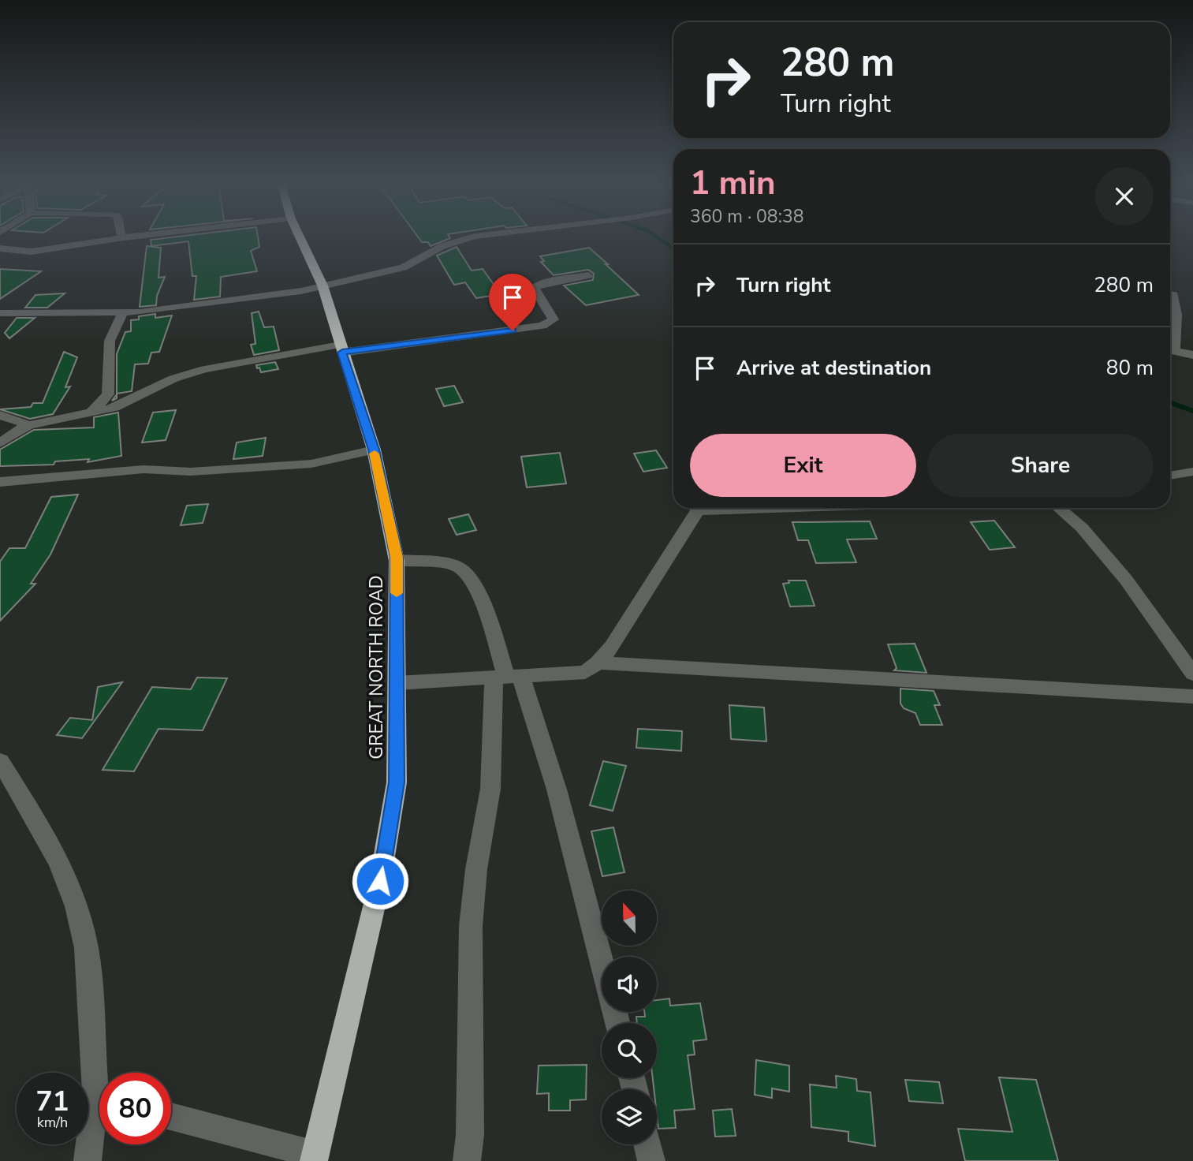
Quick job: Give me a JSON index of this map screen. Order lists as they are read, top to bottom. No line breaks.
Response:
{"streets":{"highway":["GREAT NORTH ROAD"]},"north":"top","page":{"turn":["280 m","Turn right"],"heading":["1 min","360 m · 08:38"],"list":[{"name":"Turn right","value":"280 m"},{"name":"Arrive at destination","value":"80 m"}],"buttons":["Exit","Share"],"speed":"71 km/h","limit":"80"}}
